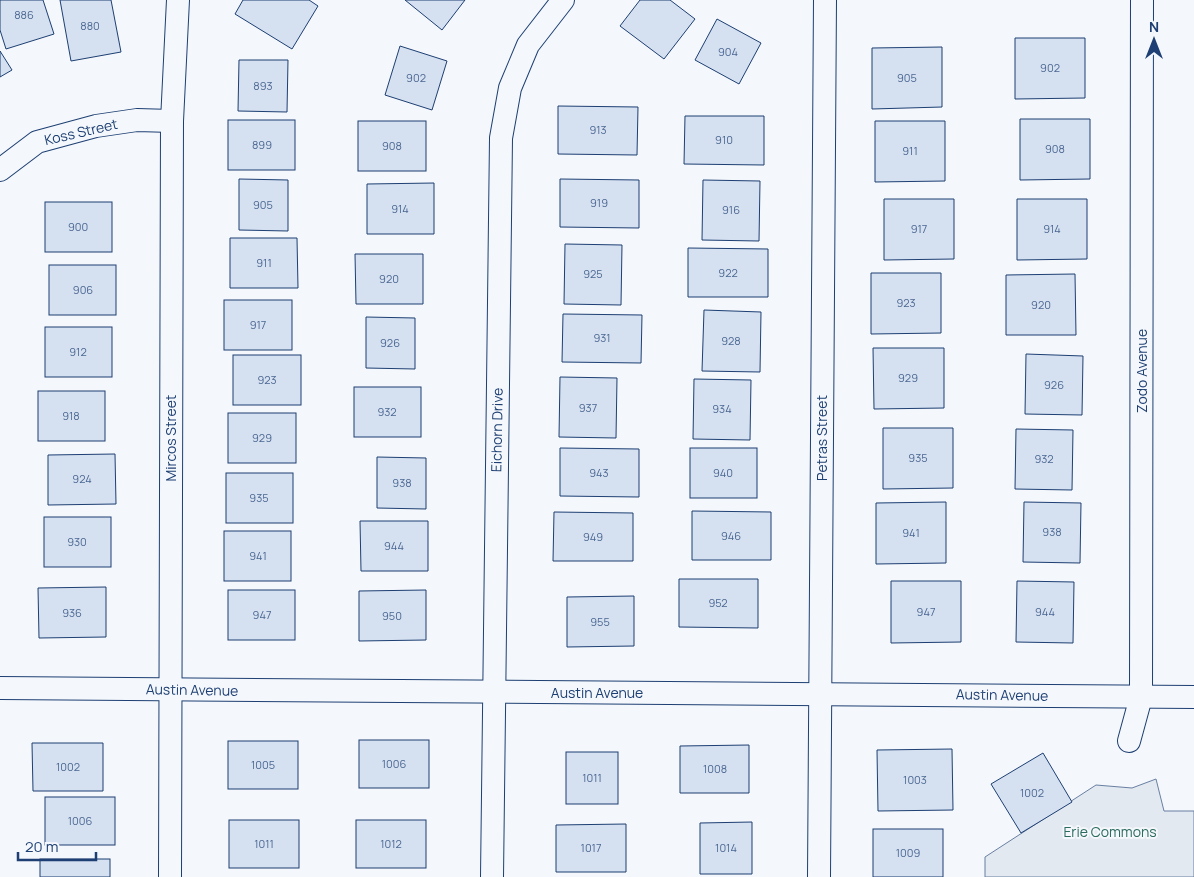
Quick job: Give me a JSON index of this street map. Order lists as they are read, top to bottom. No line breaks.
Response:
{"streets":{"street":["Koss Street","Zodo Avenue","Eichorn Drive","Mircos Street","Petras Street","Austin Avenue"]},"crossings":[["Koss Street","Mircos Street"],["Zodo Avenue","Austin Avenue"],["Eichorn Drive","Austin Avenue"],["Mircos Street","Austin Avenue"],["Petras Street","Austin Avenue"]],"parks":["Erie Commons"],"house_numbers":["886","880","904","902","902","905","893","913","910","899","908","908","911","919","905","914","916","900","917","914","911","922","925","920","906","923","920","917","931","928","926","912","929","923","926","937","934","932","918","929","935","932","943","940","924","938","935","938","941","946","949","930","944","941","952","947","944","936","947","950","955","1006","1005","1002","1008","1011","1003","1002","1006","1011","1012","1017","1014","1009"],"scale_bar":"20 m","north":"top"}
